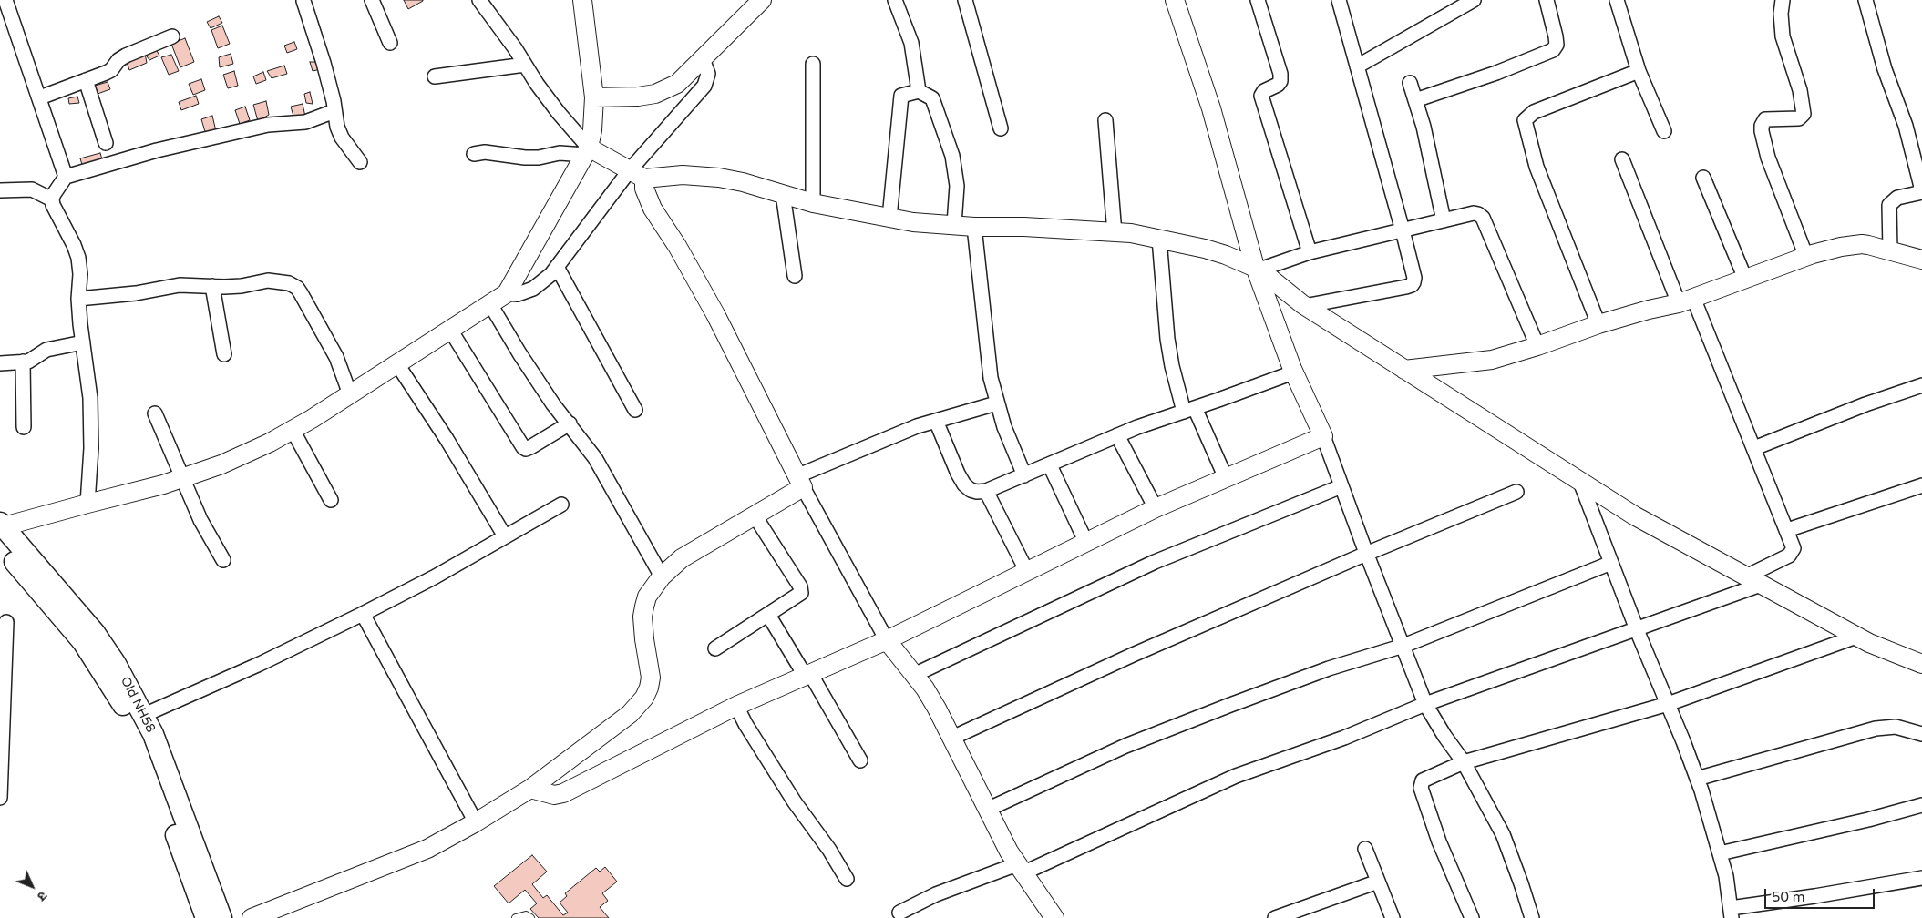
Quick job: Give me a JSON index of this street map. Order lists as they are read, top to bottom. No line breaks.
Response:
{"streets":{"main road":["Old NH58"]},"scale_bar":"50 m","north":"bottom right"}
